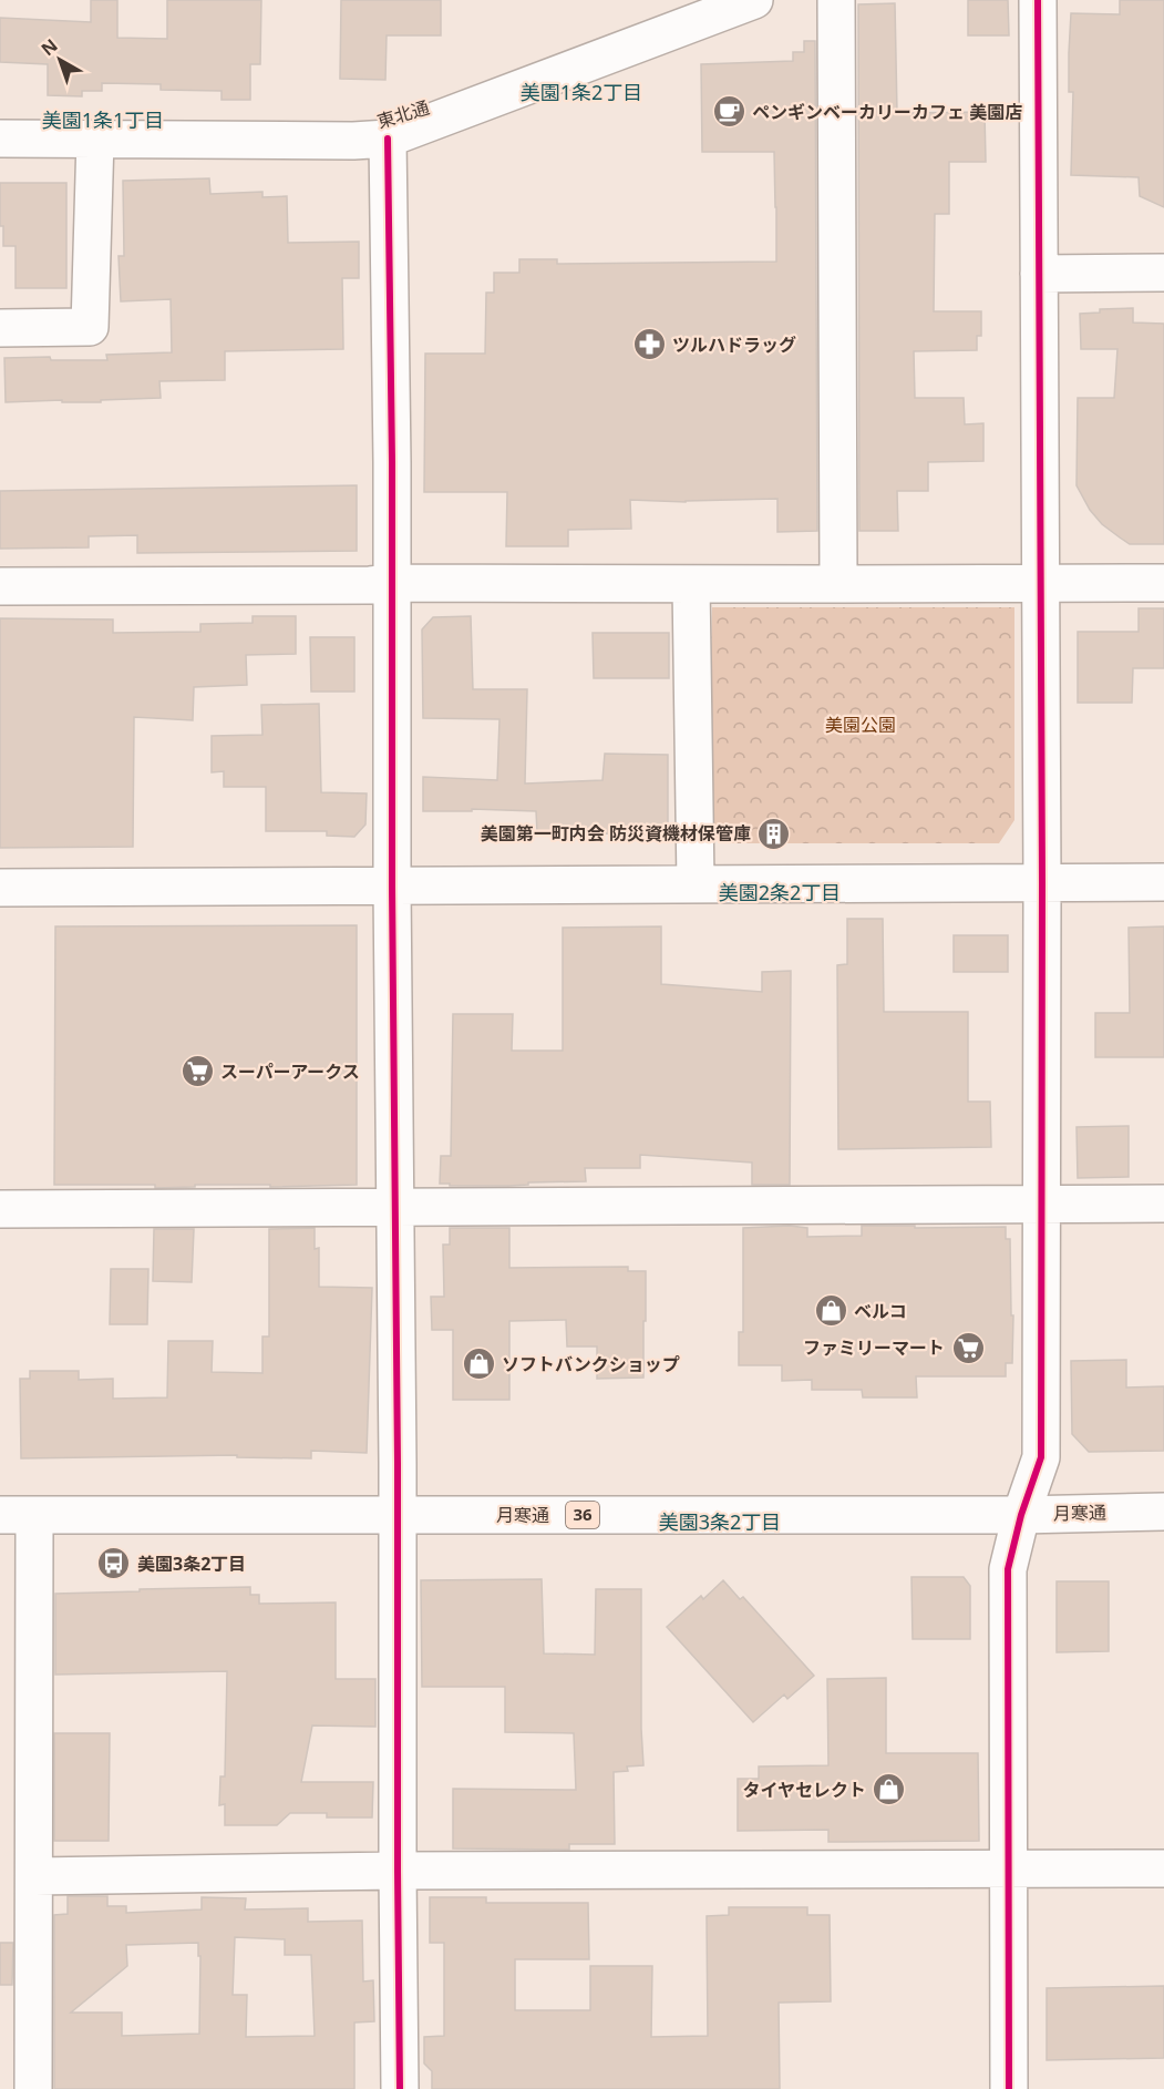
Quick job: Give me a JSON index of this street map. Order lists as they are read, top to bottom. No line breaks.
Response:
{"streets":{"main road":["東北通","月寒通","36"]},"districts":["美園1条2丁目","美園1条1丁目","美園2条2丁目","美園3条2丁目"],"parks":["美園公園"],"places":{"cafe":["ペンギンベーカリーカフェ 美園店"],"pharmacy":["ツルハドラッグ"],"building":["美園第一町内会 防災資機材保管庫"],"supermarket":["スーパーアークス","ファミリーマート"],"shop":["ベルコ","ソフトバンクショップ","タイヤセレクト"],"bus stop":["美園3条2丁目"]},"north":"top left"}
